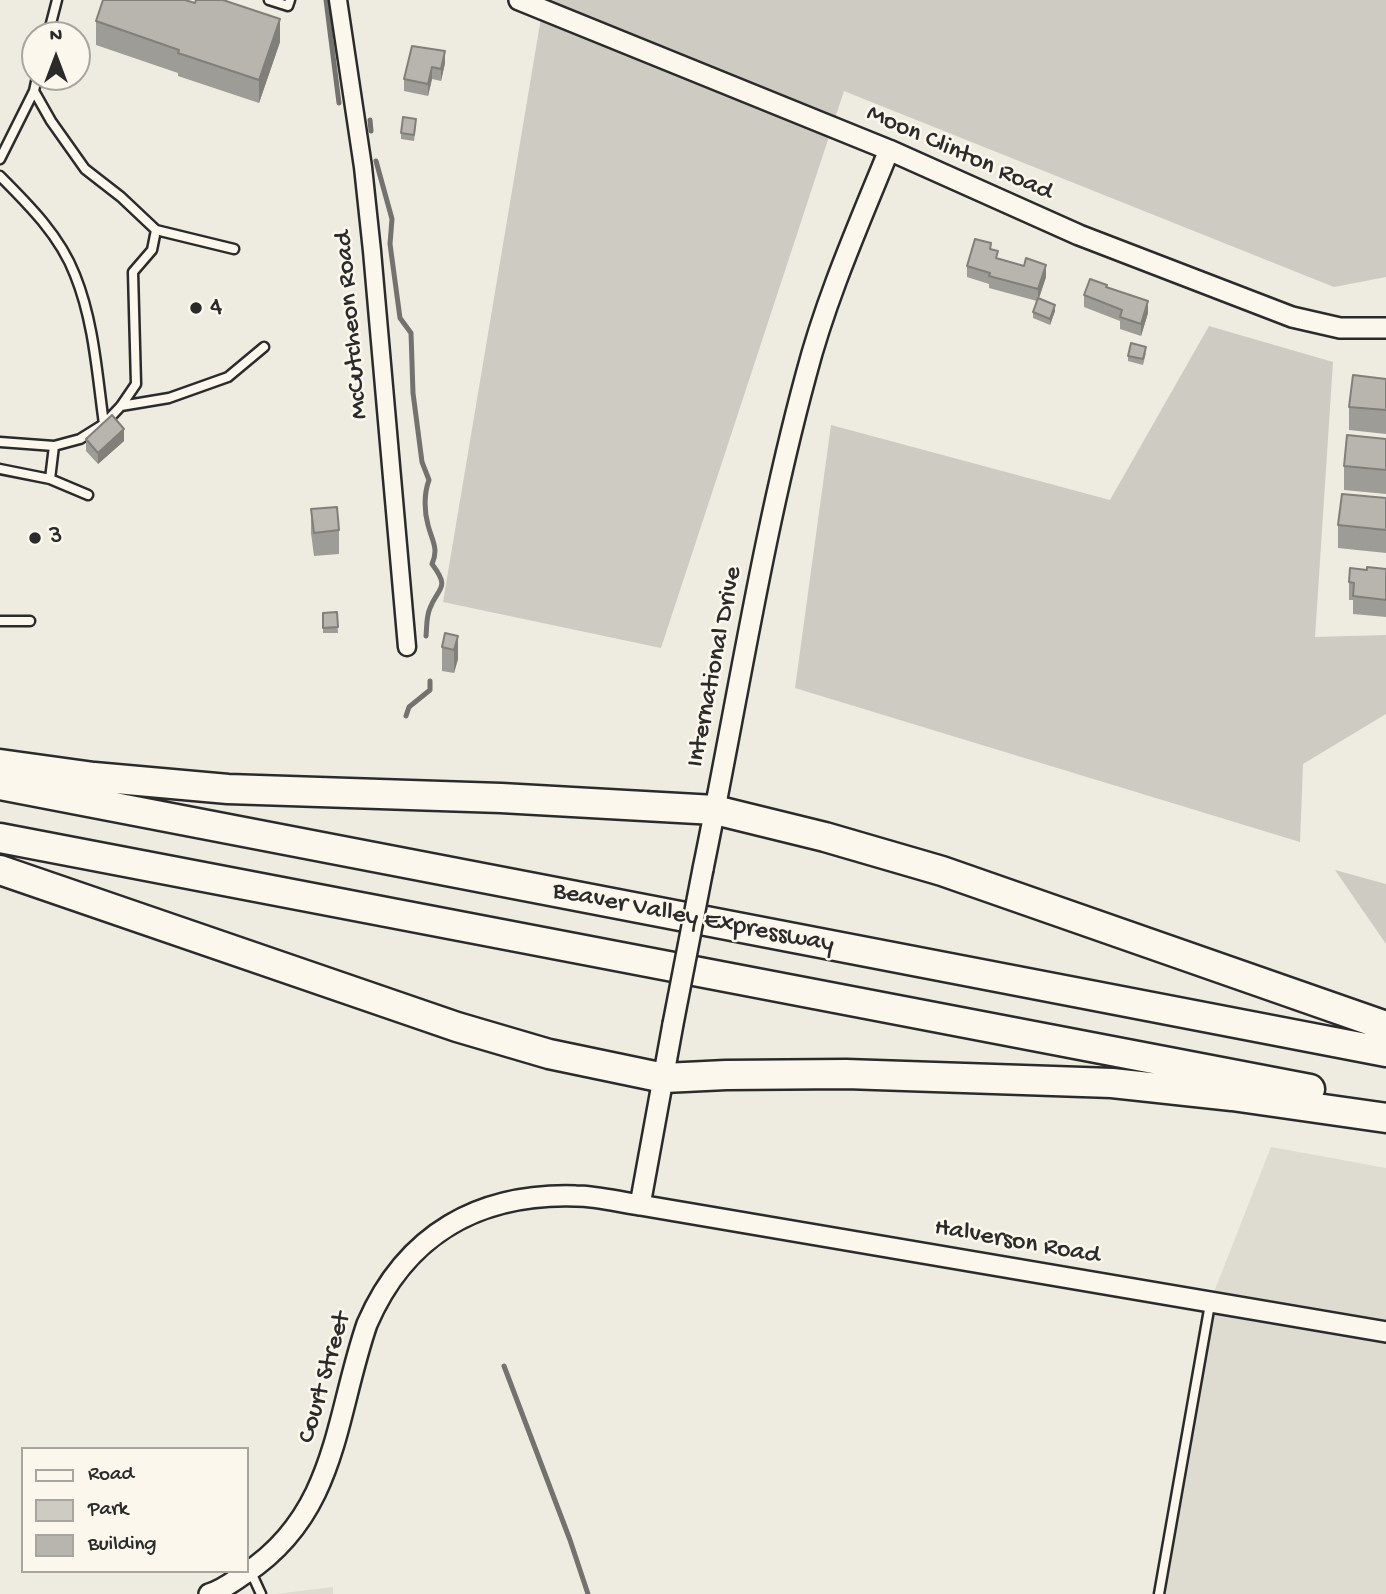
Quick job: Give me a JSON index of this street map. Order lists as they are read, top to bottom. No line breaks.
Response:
{"streets":{"highway":["Beaver Valley Expressway"],"street":["Moon Clinton Road","McCutcheon Road","International Drive","Halverson Road","Court Street"]},"crossings":[["Moon Clinton Road","International Drive"],["International Drive","Halverson Road"],["International Drive","Court Street"],["Halverson Road","Court Street"]],"places":["4","3"],"legend":["Road","Park","Building"],"north":"top"}
